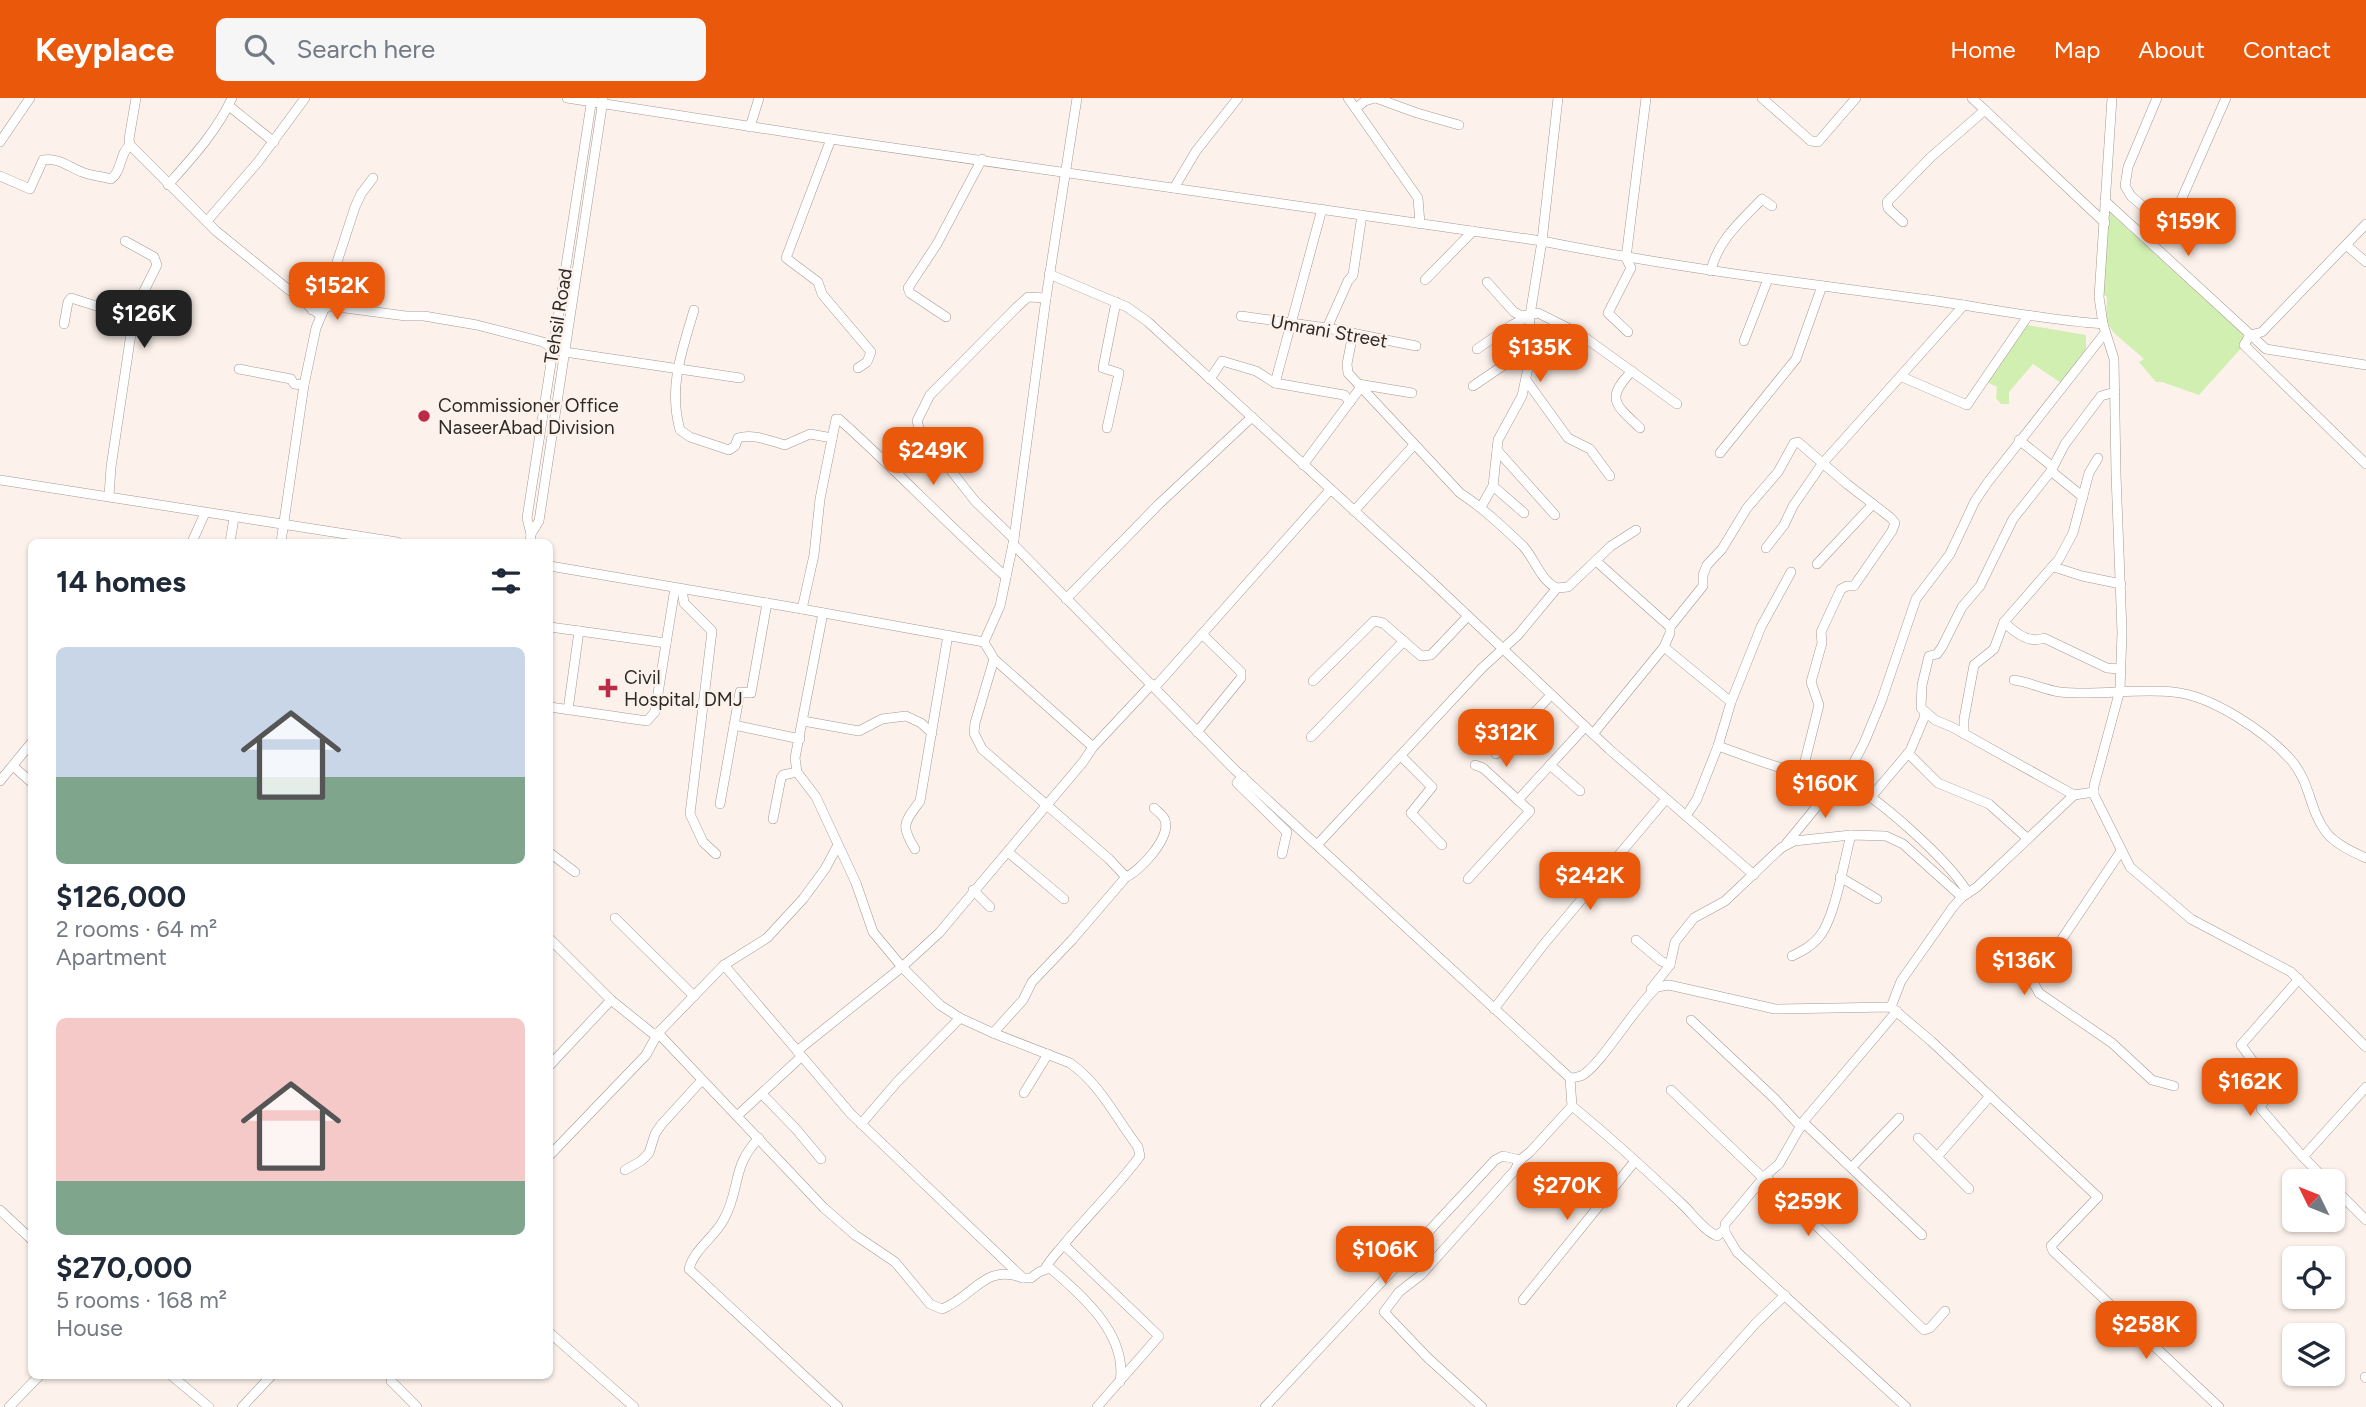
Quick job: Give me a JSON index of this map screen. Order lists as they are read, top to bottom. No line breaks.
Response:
{"streets":{"street":["Tehsil Road","Umrani Street"]},"places":{"other":["Commissioner Office NaseerAbad Division"],"health":["Civil Hospital, DMJ"]},"north":"top left","page":{"header":"Keyplace","search":"Search here","nav":["Home","Map","About","Contact"],"price":["$159K","$152K","$126K","$135K","$249K","$312K","$160K","$242K","$136K","$162K","$270K","$259K","$106K","$258K"],"heading":"14 homes","list":[{"name":"$126,000","note":"2 rooms · 64 m² · Apartment"},{"name":"$270,000","note":"5 rooms · 168 m² · House"}]}}
